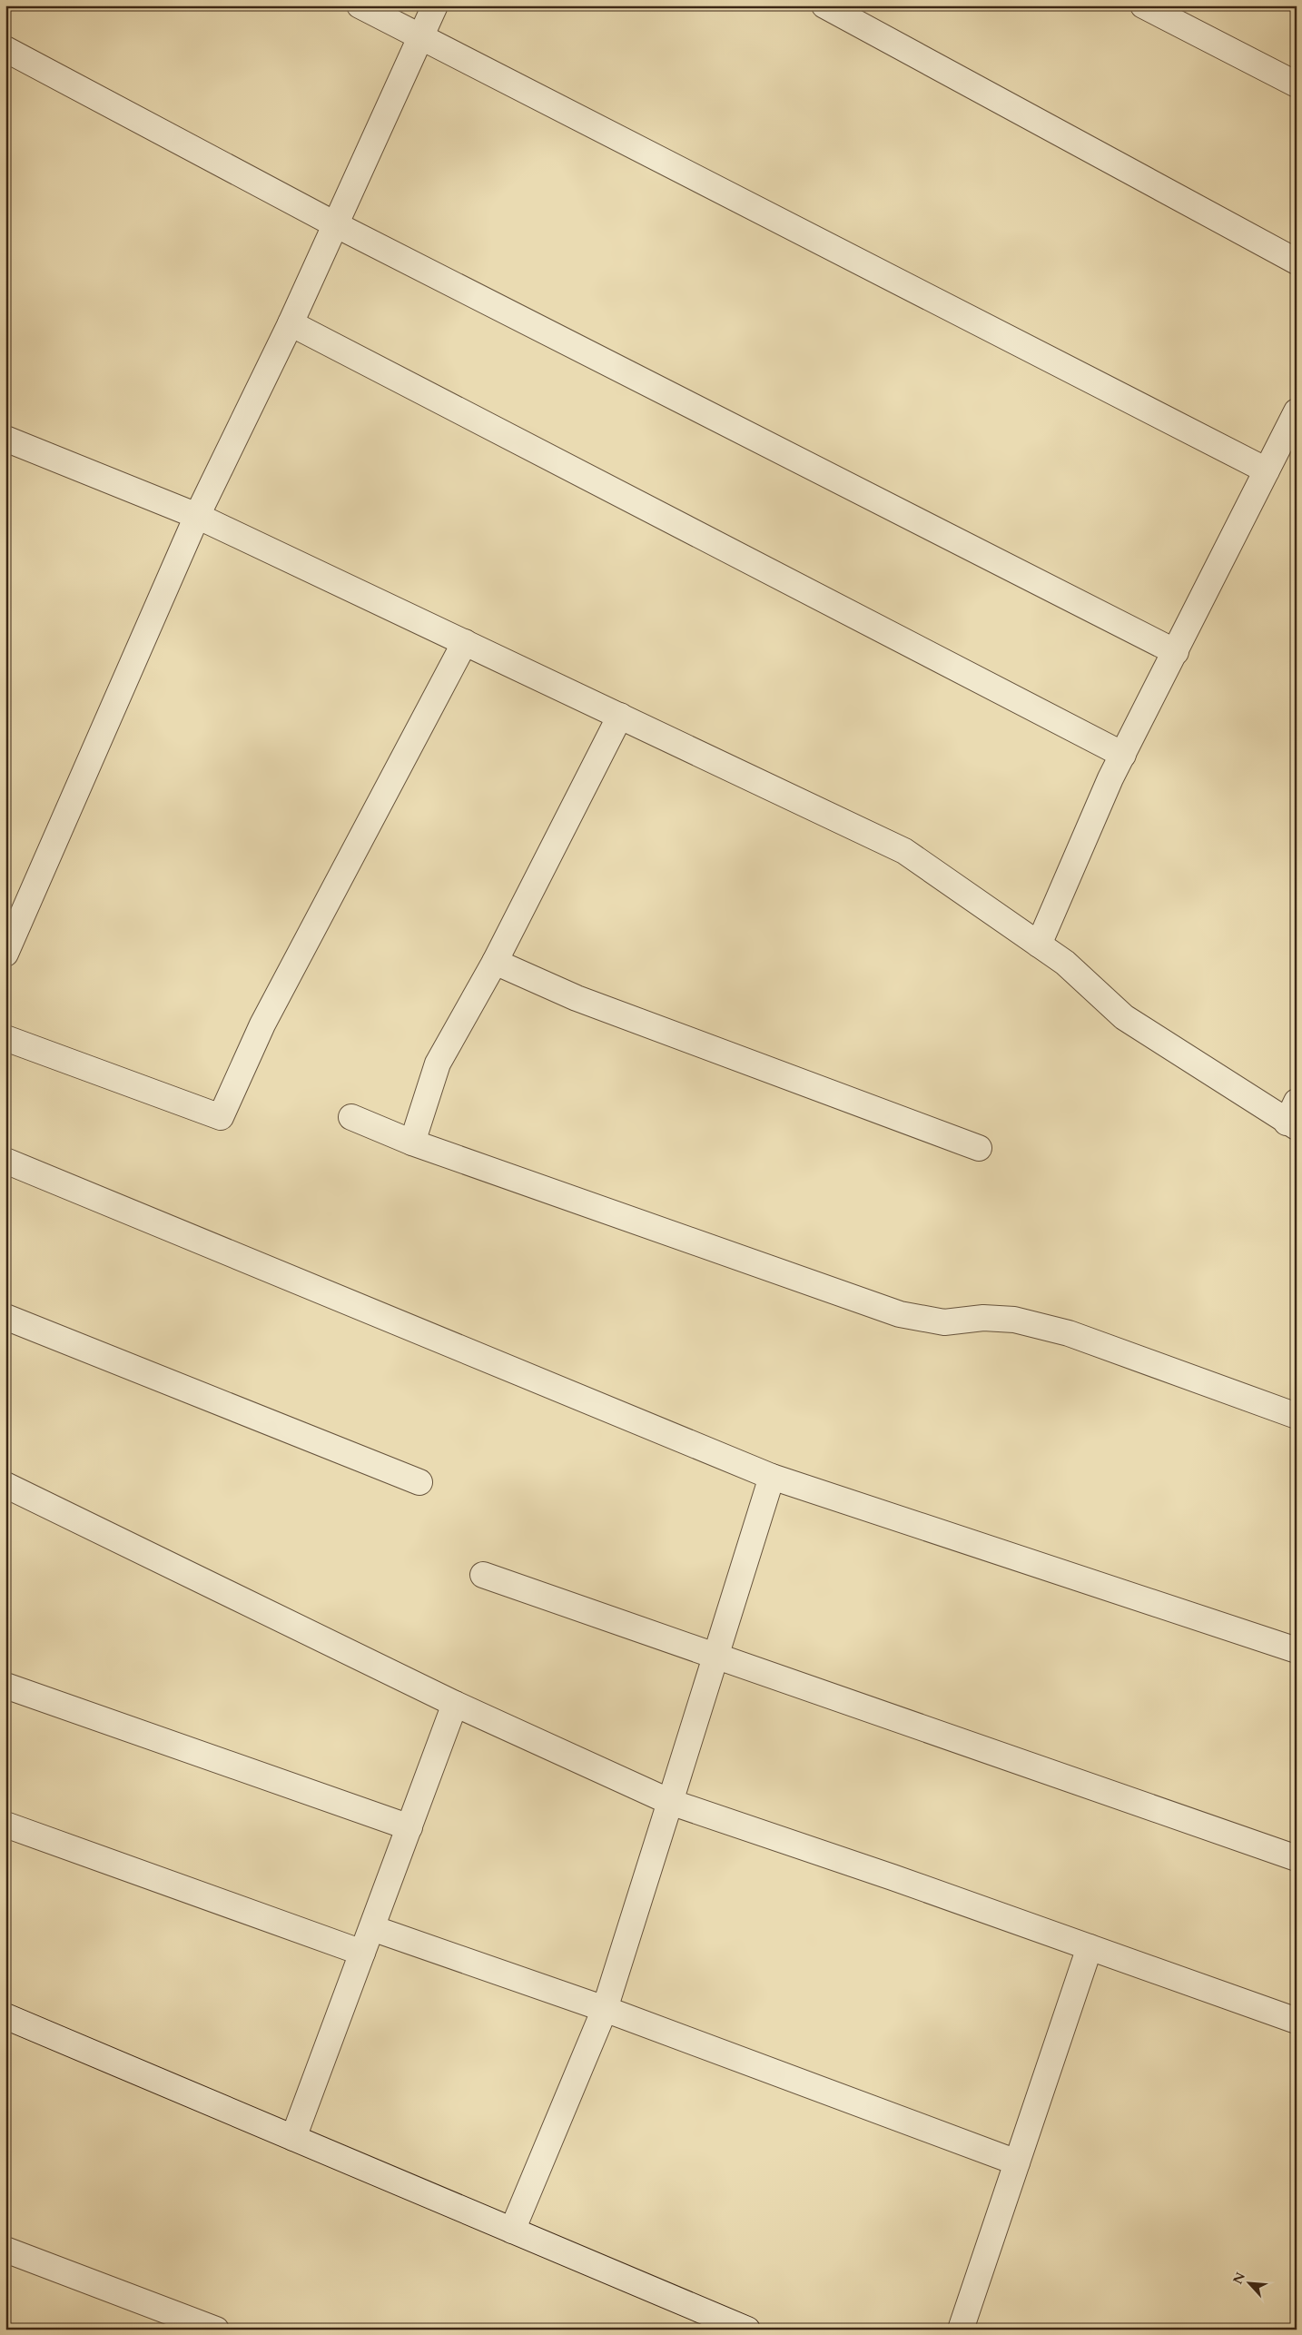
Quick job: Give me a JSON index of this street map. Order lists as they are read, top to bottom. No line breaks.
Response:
{"north":"top left"}
